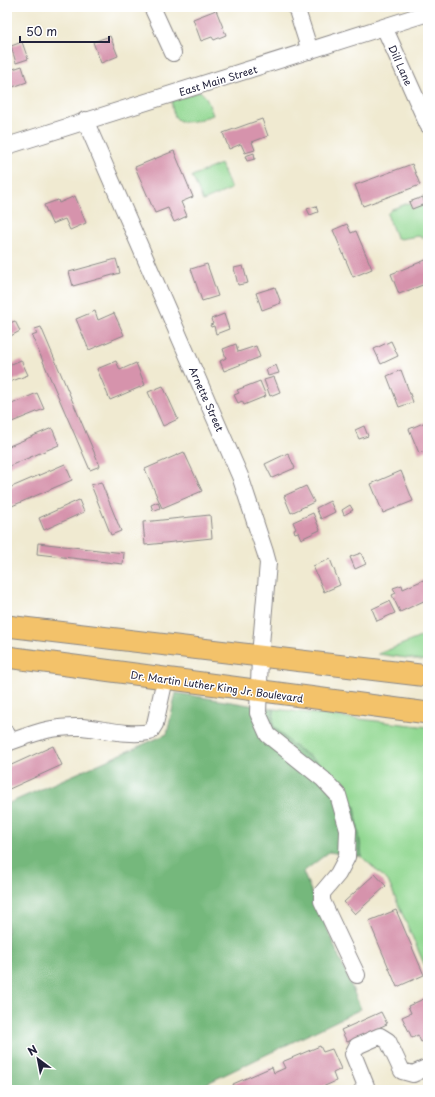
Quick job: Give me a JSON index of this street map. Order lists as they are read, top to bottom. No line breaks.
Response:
{"streets":{"main road":["Dr. Martin Luther King Jr. Boulevard"],"street":["Dill Lane","East Main Street","Arnette Street"]},"crossings":[["Dill Lane","East Main Street"],["East Main Street","Arnette Street"],["Arnette Street","Dr. Martin Luther King Jr. Boulevard"]],"scale_bar":"50 m","north":"top left"}
